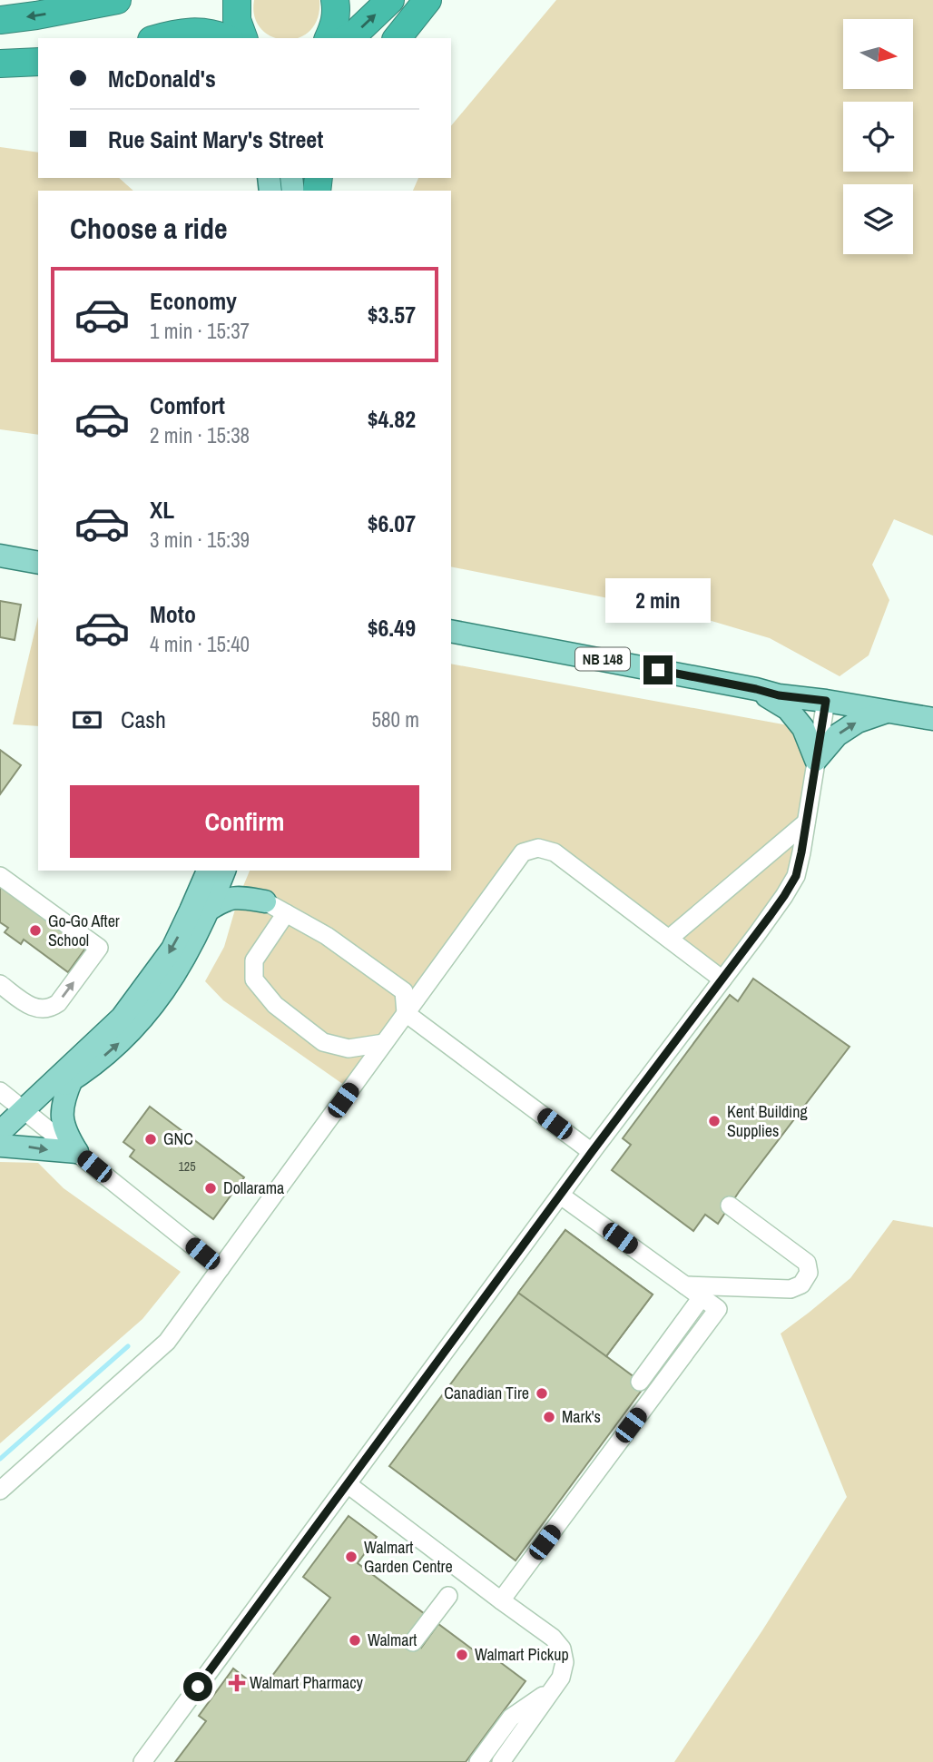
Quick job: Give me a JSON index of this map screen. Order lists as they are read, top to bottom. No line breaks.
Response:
{"streets":{"main road":["NB 148"]},"places":{"other":["Go-Go After School","Kent Building Supplies","GNC","Dollarama","Canadian Tire","Mark's","Walmart Garden Centre","Walmart","Walmart Pickup"],"health":["Walmart Pharmacy"]},"house_numbers":["125"],"north":"right","page":{"banner":["McDonald's","Rue Saint Mary's Street"],"heading":"Choose a ride","list":[{"name":"Economy","note":"1 min · 15:37","value":"$3.57"},{"name":"Comfort","note":"2 min · 15:38","value":"$4.82"},{"name":"XL","note":"3 min · 15:39","value":"$6.07"},{"name":"Moto","note":"4 min · 15:40","value":"$6.49"}],"bubble":"2 min","pay":["Cash","580 m"],"buttons":"Confirm"}}
